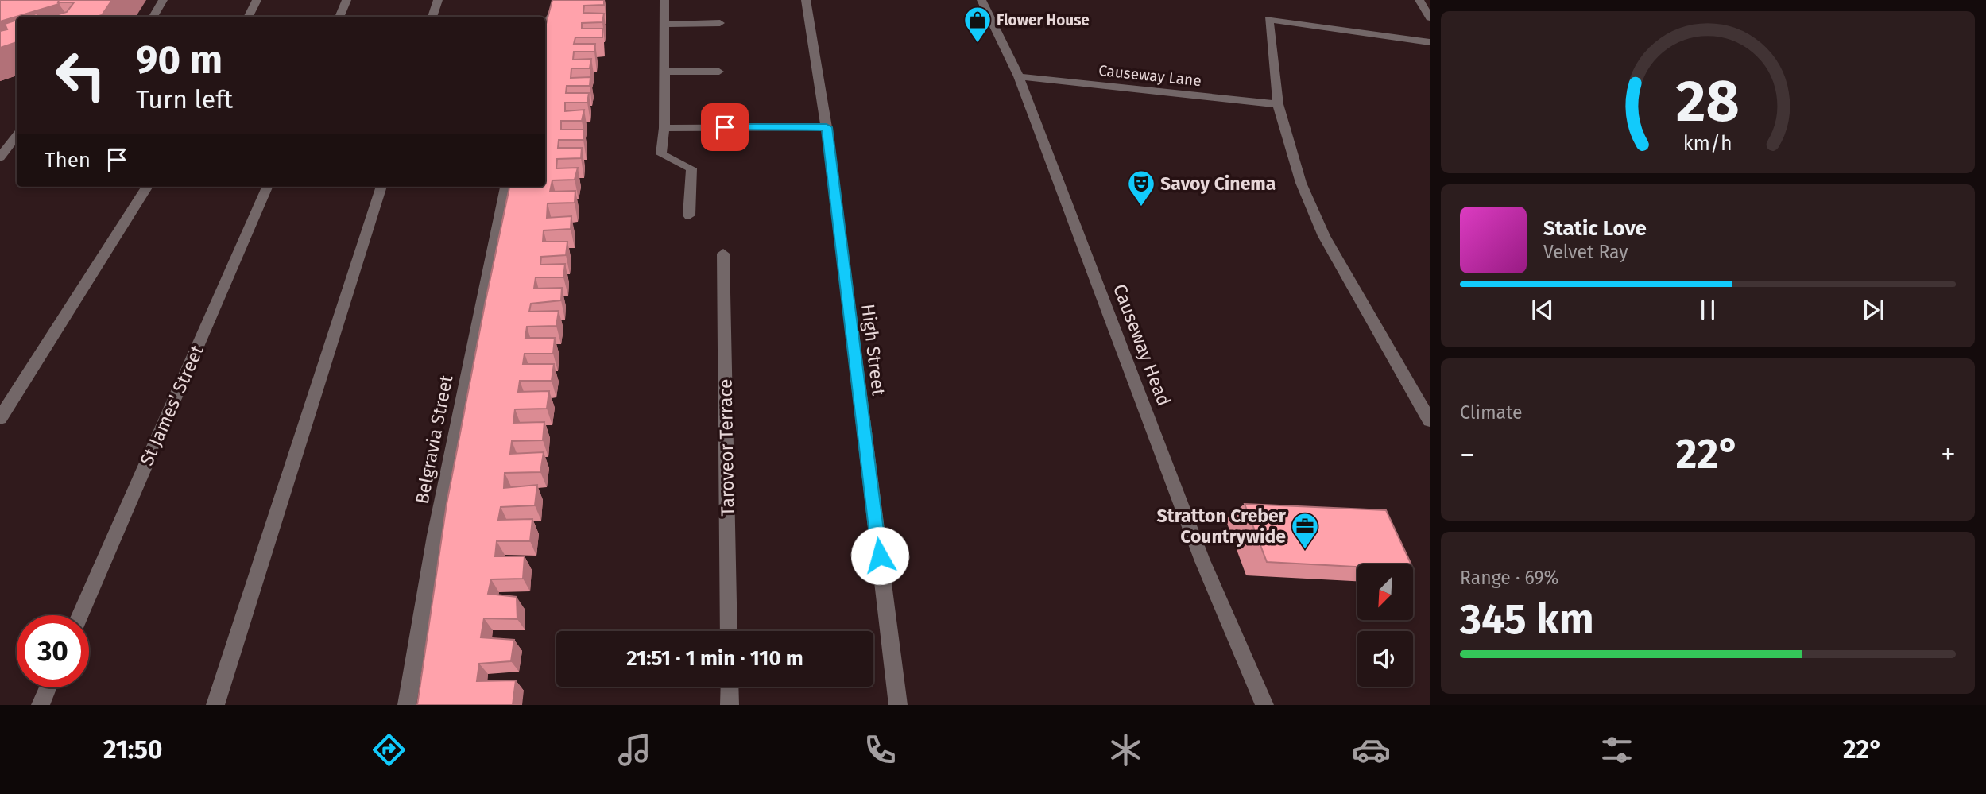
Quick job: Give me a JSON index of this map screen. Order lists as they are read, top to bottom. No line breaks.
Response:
{"streets":{"street":["Causeway Lane","Causeway Head","High Street","St James' Street","Belgravia Street","Taroveor Terrace"]},"crossings":[["Causeway Lane","Causeway Head"]],"places":{"shop":["Flower House"],"theatre":["Savoy Cinema"],"office":["Stratton Creber Countrywide"]},"north":"bottom left","page":{"turn":["90 m","Turn left"],"then":"Then","song":["Static Love","Velvet Ray"],"tile":["Climate",["Range · 69%","345 km"]],"heat":["−","22°","+"],"limit":"30","trip":"21:51 · 1 min · 110 m","tabs":["21:50","22°"],"gauge":["28","km/h"]}}
